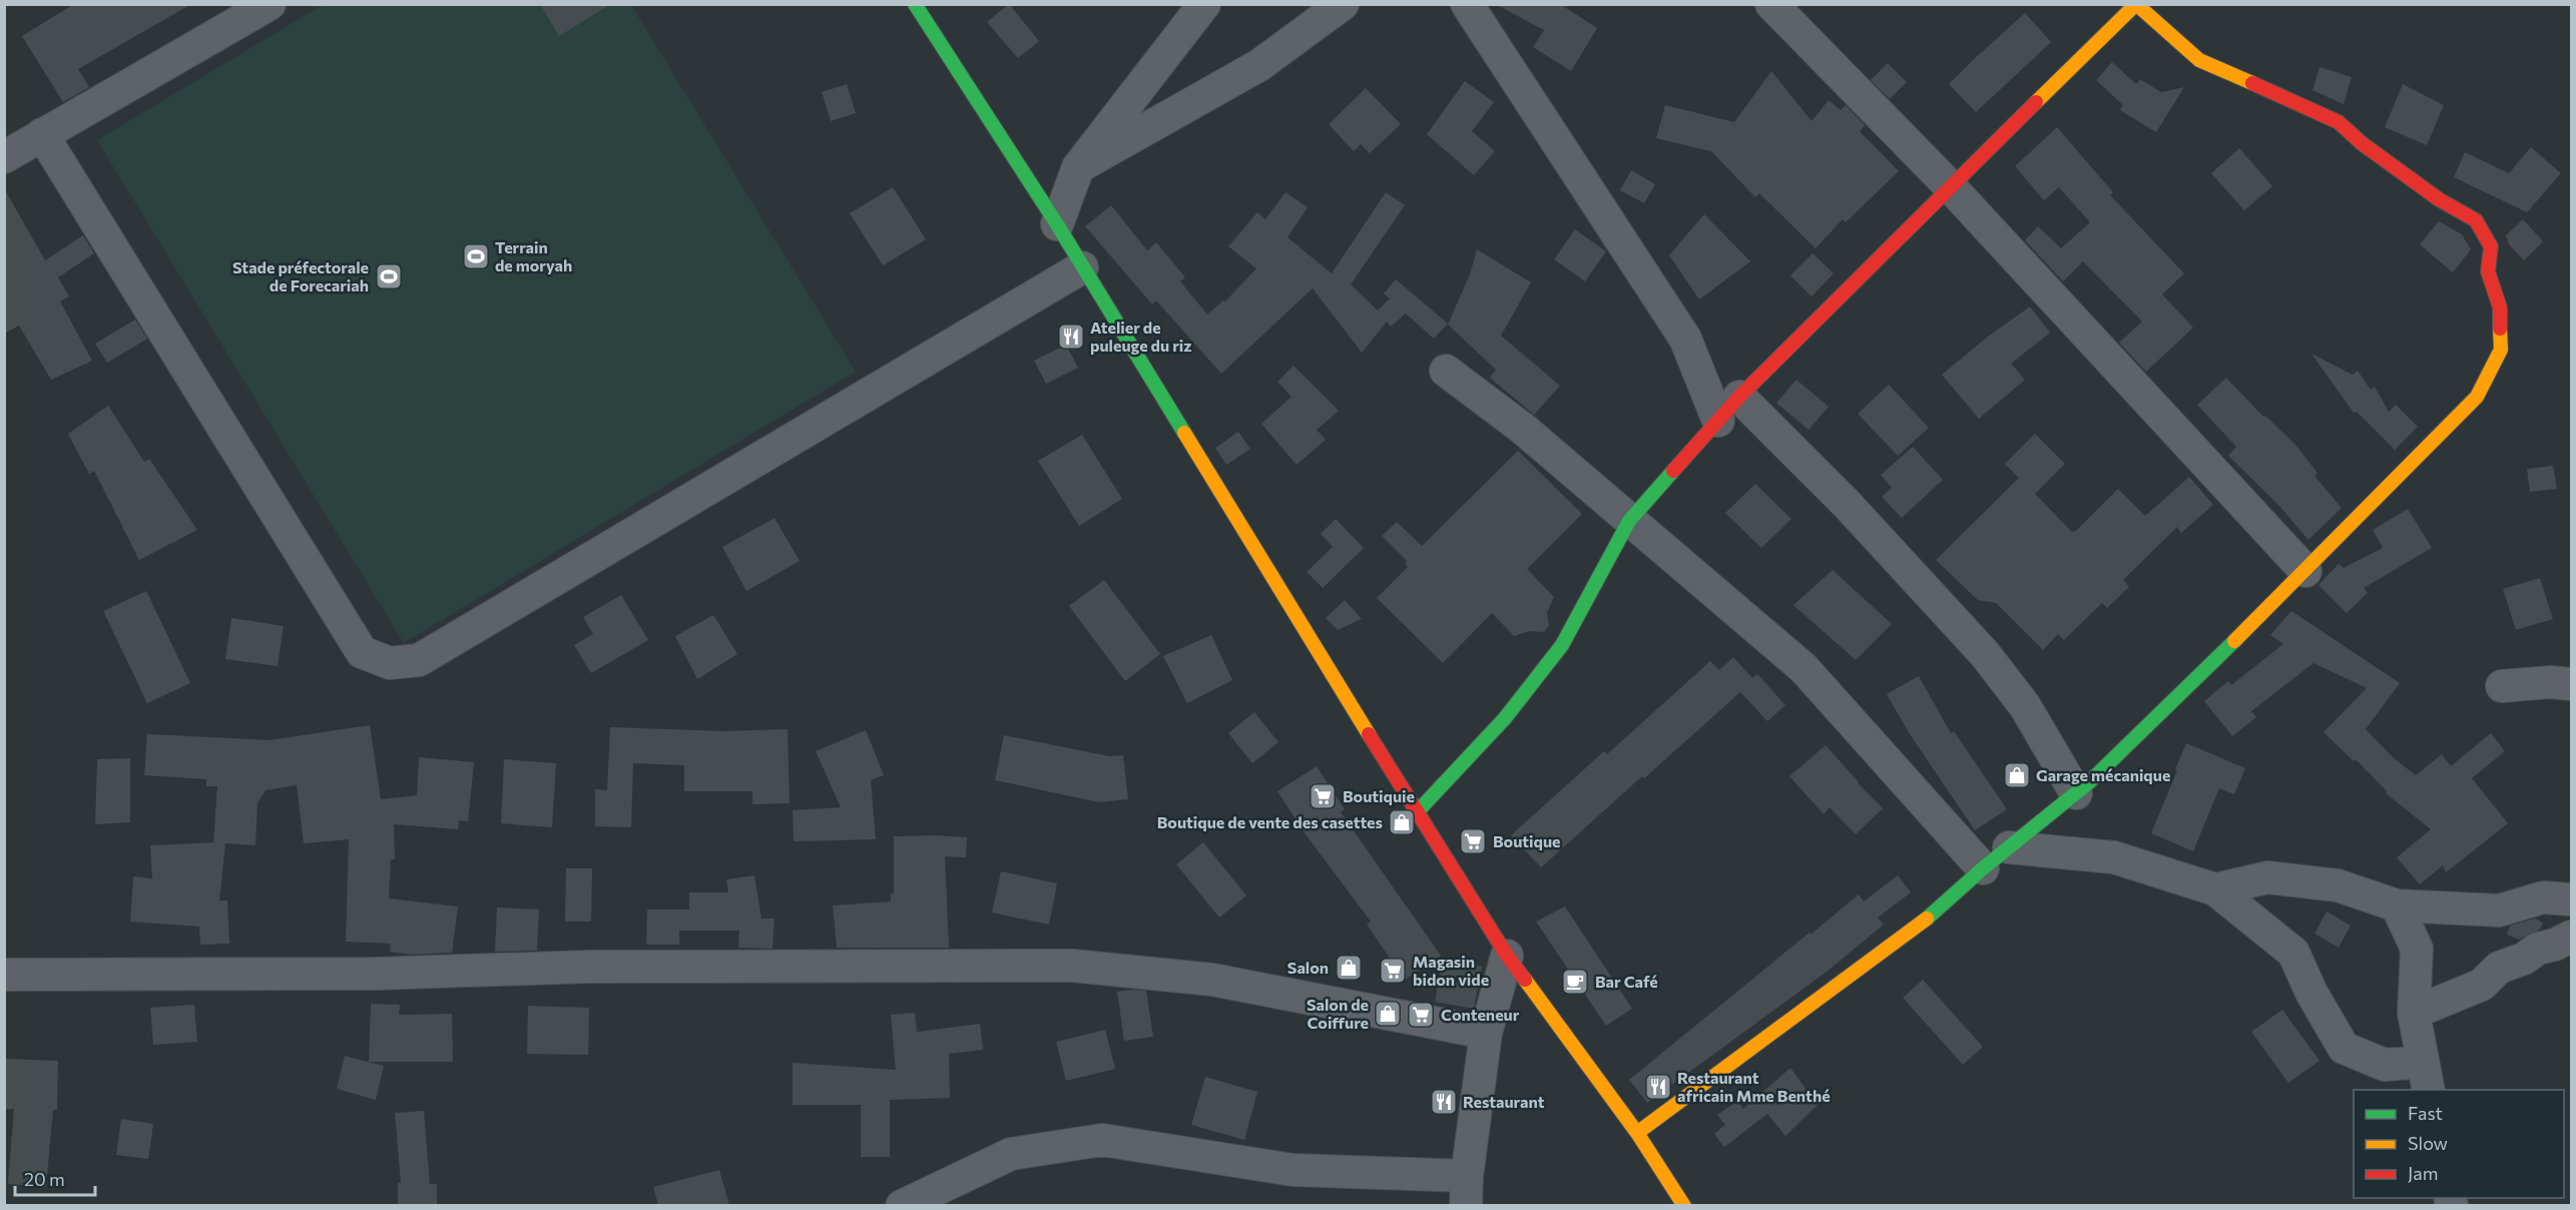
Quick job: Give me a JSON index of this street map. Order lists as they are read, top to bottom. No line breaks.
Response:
{"places":{"sports":["Terrain de moryah","Stade préfectorale de Forecariah"],"restaurant":["Atelier de puleuge du riz","Restaurant africain Mme Benthé","Restaurant"],"shop":["Garage mécanique","Boutique de vente des casettes","Salon","Salon de Coiffure"],"supermarket":["Boutiquie","Boutique","Magasin bidon vide","Conteneur"],"cafe":["Bar Café"]},"legend":["Fast","Slow","Jam"],"scale_bar":"20 m"}
